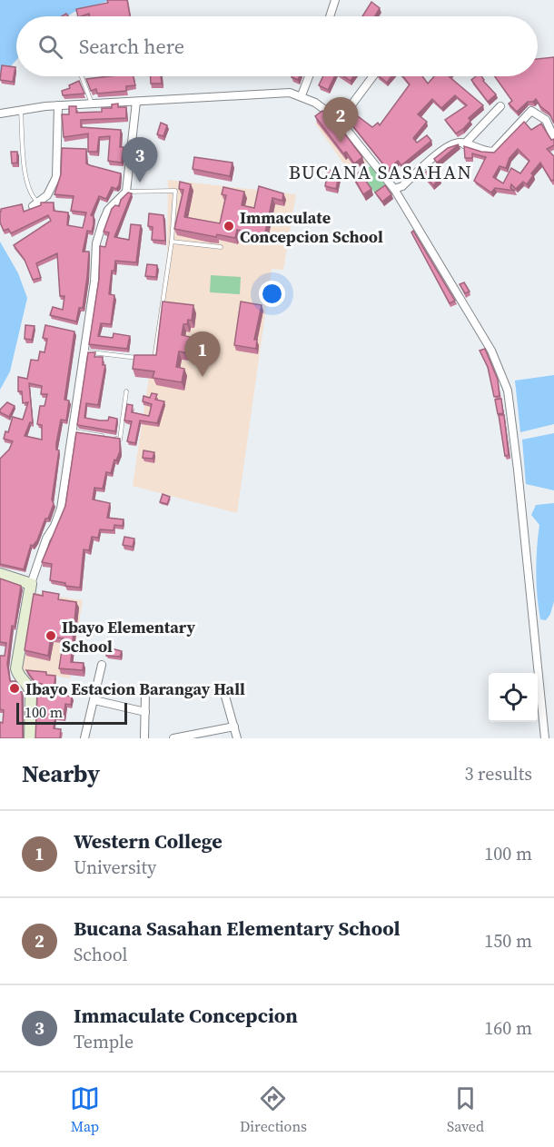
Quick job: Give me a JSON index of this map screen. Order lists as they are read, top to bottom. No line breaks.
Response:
{"districts":["BUCANA SASAHAN"],"places":["Immaculate Concepcion School","Ibayo Elementary School","Ibayo Estacion Barangay Hall"],"scale_bar":"100 m","page":{"search":"Search here","pins":["2","3","1"],"scale":"100 m","heading":["Nearby","3 results"],"list":[{"mark":"1","name":"Western College","note":"University","value":"100 m"},{"mark":"2","name":"Bucana Sasahan Elementary School","note":"School","value":"150 m"},{"mark":"3","name":"Immaculate Concepcion","note":"Temple","value":"160 m"}],"nav":["Map","Directions","Saved"]}}
